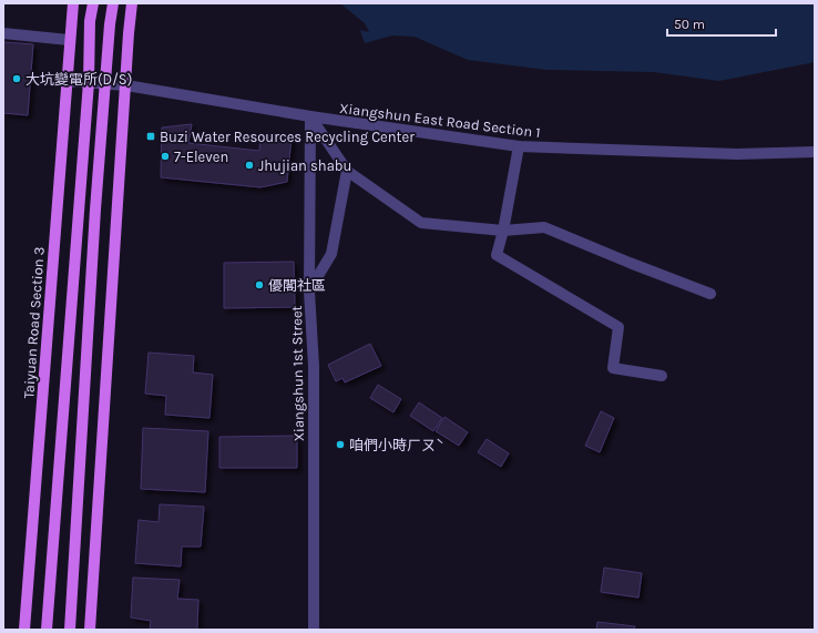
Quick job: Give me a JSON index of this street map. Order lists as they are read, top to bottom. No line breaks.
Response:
{"streets":{"main road":["Taiyuan Road Section 3"],"street":["Xiangshun East Road Section 1","Xiangshun 1st Street"]},"crossings":[["Xiangshun East Road Section 1","Taiyuan Road Section 3"],["Xiangshun East Road Section 1","Xiangshun 1st Street"]],"places":{"other":["大坑變電所(D/S)","7-Eleven","Jhujian shabu","優閣社區","咱們小時ㄏㄡˋ"],"transit":["Buzi Water Resources Recycling Center"]},"scale_bar":"50 m"}
